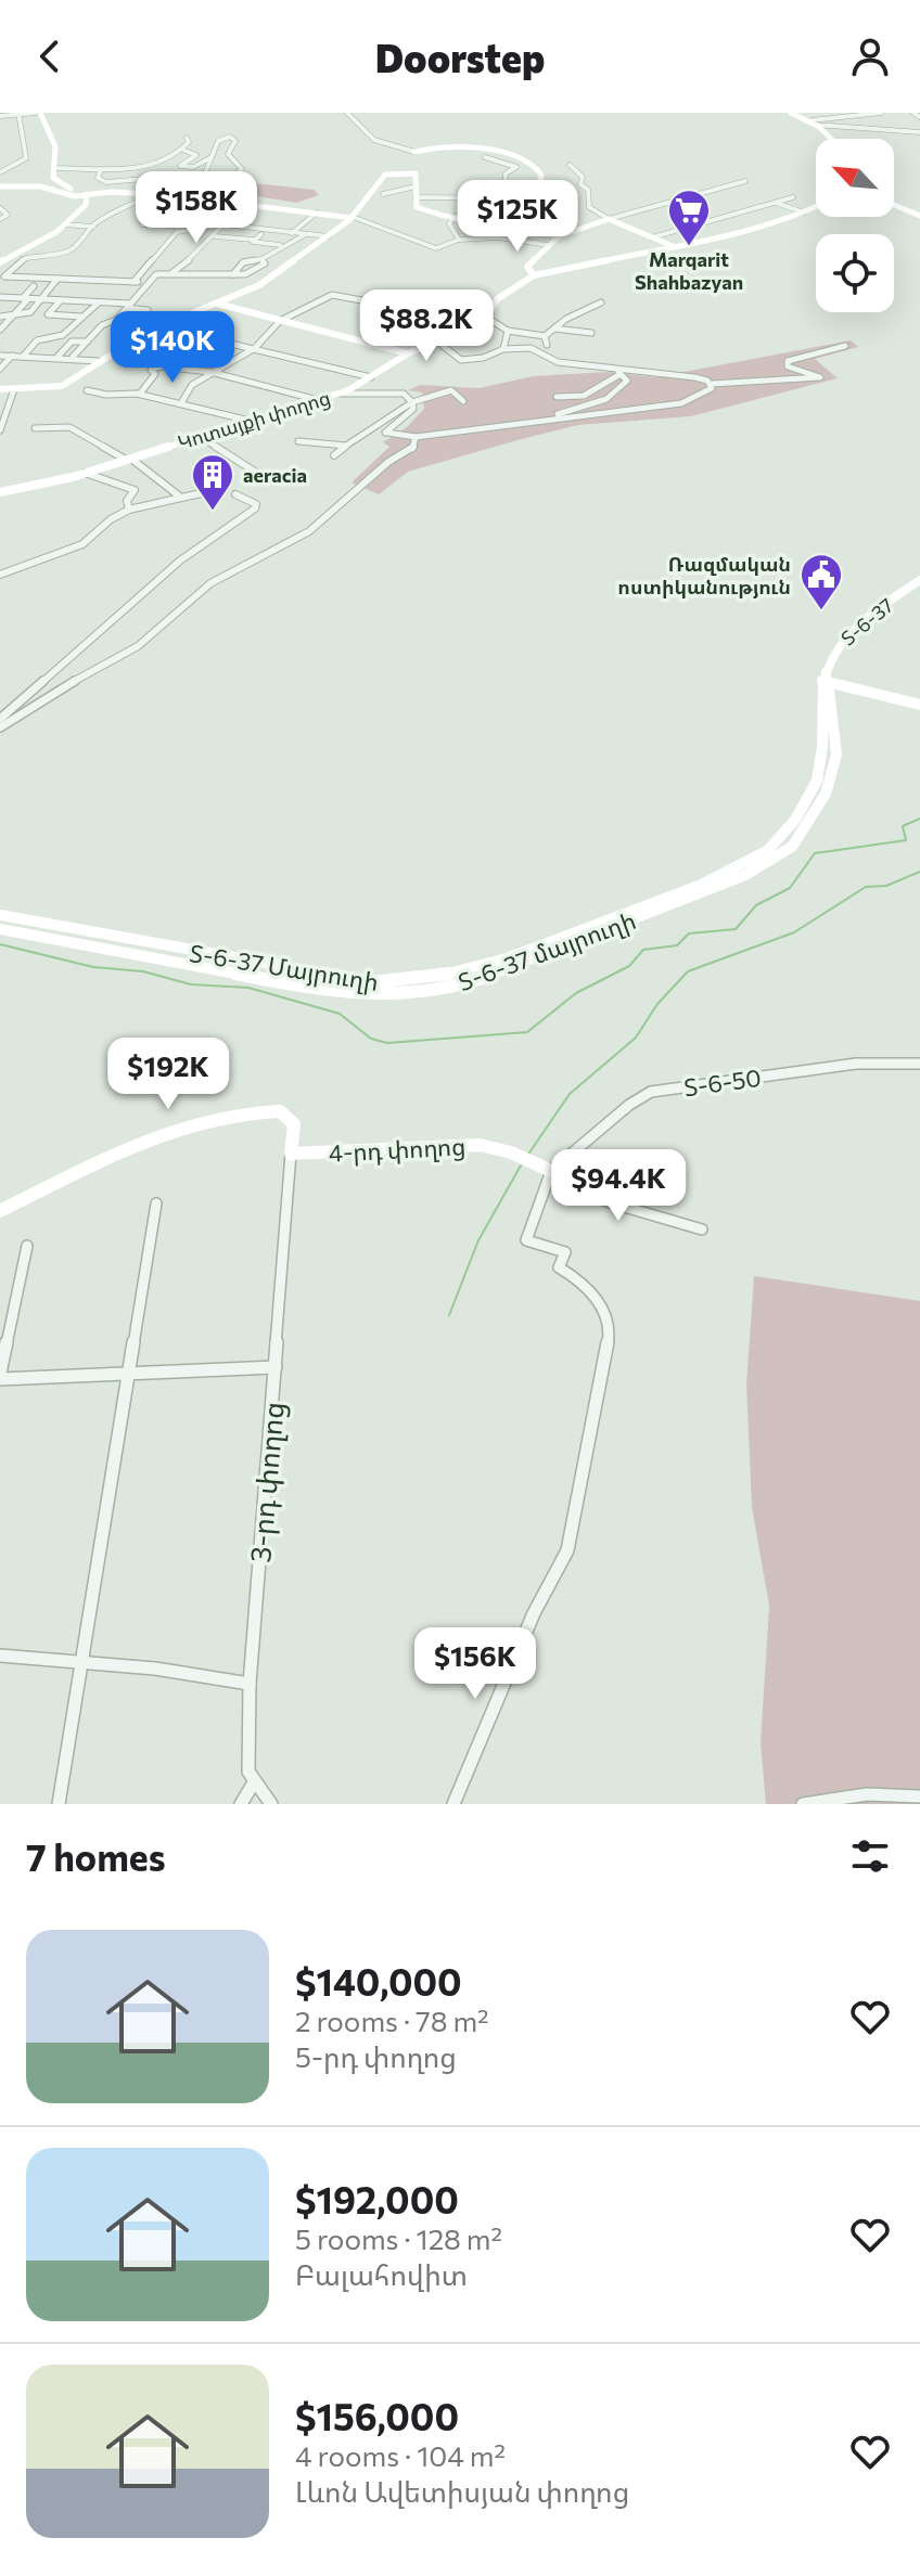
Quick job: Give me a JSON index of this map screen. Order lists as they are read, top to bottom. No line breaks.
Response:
{"streets":{"main road":["Կոտայքի փողոց","Տ-6-37","Տ-6-37 մայրուղի","Տ-6-37 Մայրուղի","4-րդ փողոց"],"street":["Տ-6-50","3-րդ փողոց"]},"crossings":[["Տ-6-37","Տ-6-37 մայրուղի"],["Տ-6-37 մայրուղի","Տ-6-37 Մայրուղի"],["Տ-6-50","4-րդ փողոց"],["4-րդ փողոց","3-րդ փողոց"]],"places":{"supermarket":["Marqarit Shahbazyan"],"building":["aeracia"],"public building":["Ռազմական ոստիկանություն"]},"north":"top left","page":{"header":"Doorstep","price":["$158K","$125K","$88.2K","$140K","$192K","$94.4K","$156K"],"heading":"7 homes","list":[{"name":"$140,000","note":"2 rooms · 78 m² · 5-րդ փողոց"},{"name":"$192,000","note":"5 rooms · 128 m² · Բալահովիտ"},{"name":"$156,000","note":"4 rooms · 104 m² · Լևոն Ավետիսյան փողոց"}]}}
